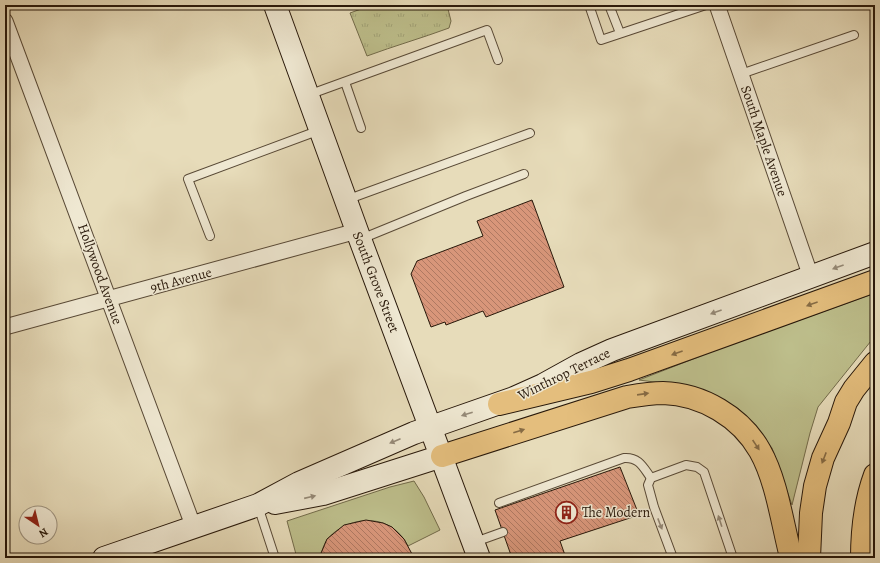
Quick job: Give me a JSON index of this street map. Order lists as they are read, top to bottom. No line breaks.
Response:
{"streets":{"main road":["South Grove Street","Winthrop Terrace"],"street":["South Maple Avenue","Hollywood Avenue","9th Avenue"]},"crossings":[["South Maple Avenue","Winthrop Terrace"],["Hollywood Avenue","9th Avenue"],["Hollywood Avenue","Winthrop Terrace"],["9th Avenue","South Grove Street"],["South Grove Street","Winthrop Terrace"]],"places":{"building":["The Modern"]},"north":"bottom right"}
